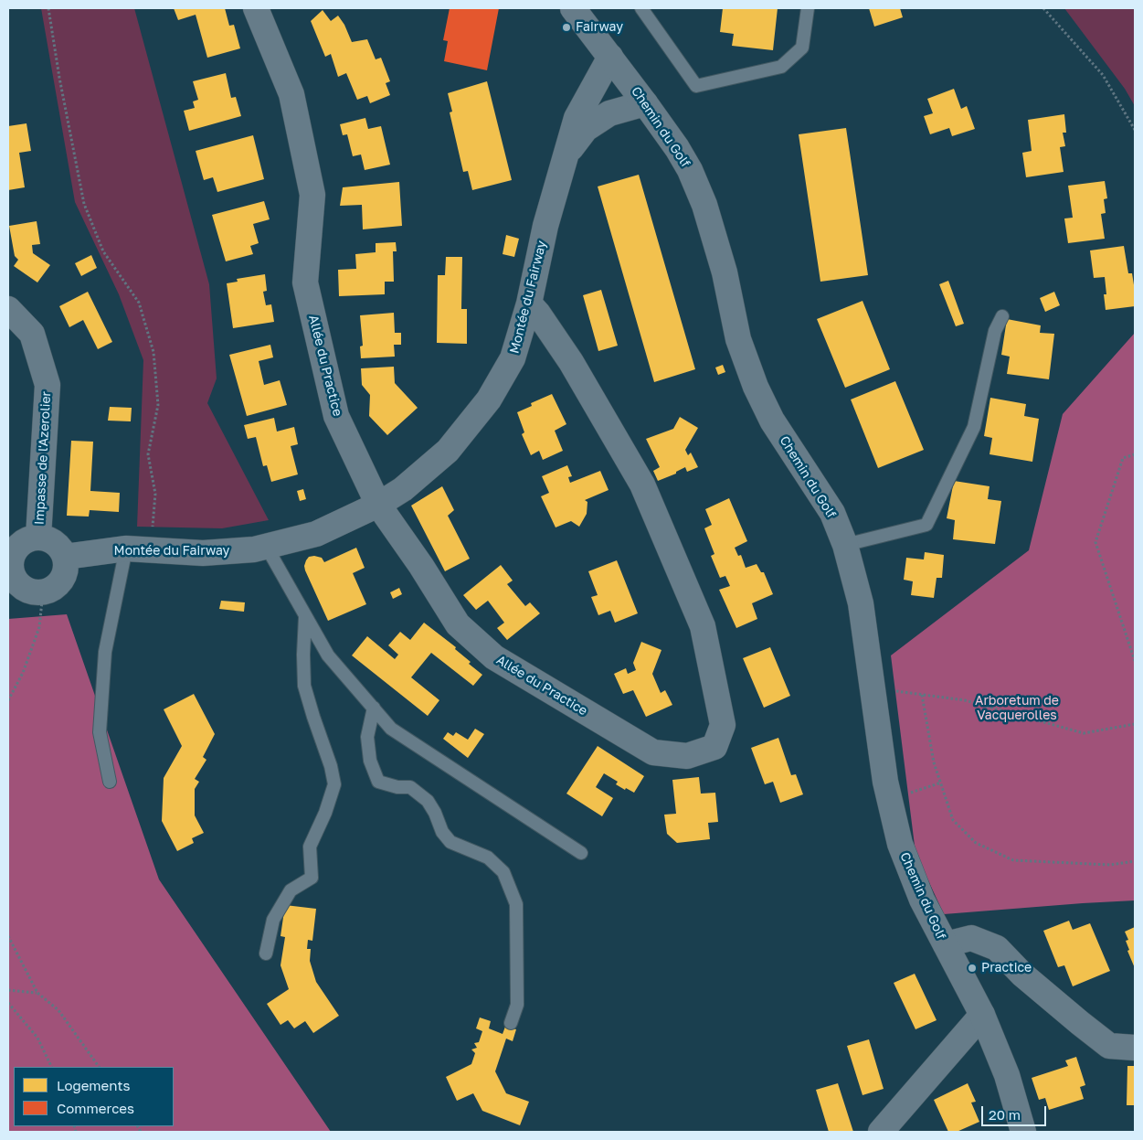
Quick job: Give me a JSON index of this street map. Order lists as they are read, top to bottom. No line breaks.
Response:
{"streets":{"street":["Chemin du Golf","Montée du Fairway","Allée du Practice","Impasse de l'Azerolier"]},"crossings":[["Chemin du Golf","Montée du Fairway"],["Montée du Fairway","Allée du Practice"],["Montée du Fairway","Impasse de l'Azerolier"]],"parks":["Arboretum de Vacquerolles"],"places":["Fairway","Practice"],"legend":["Logements","Commerces"],"scale_bar":"20 m"}
